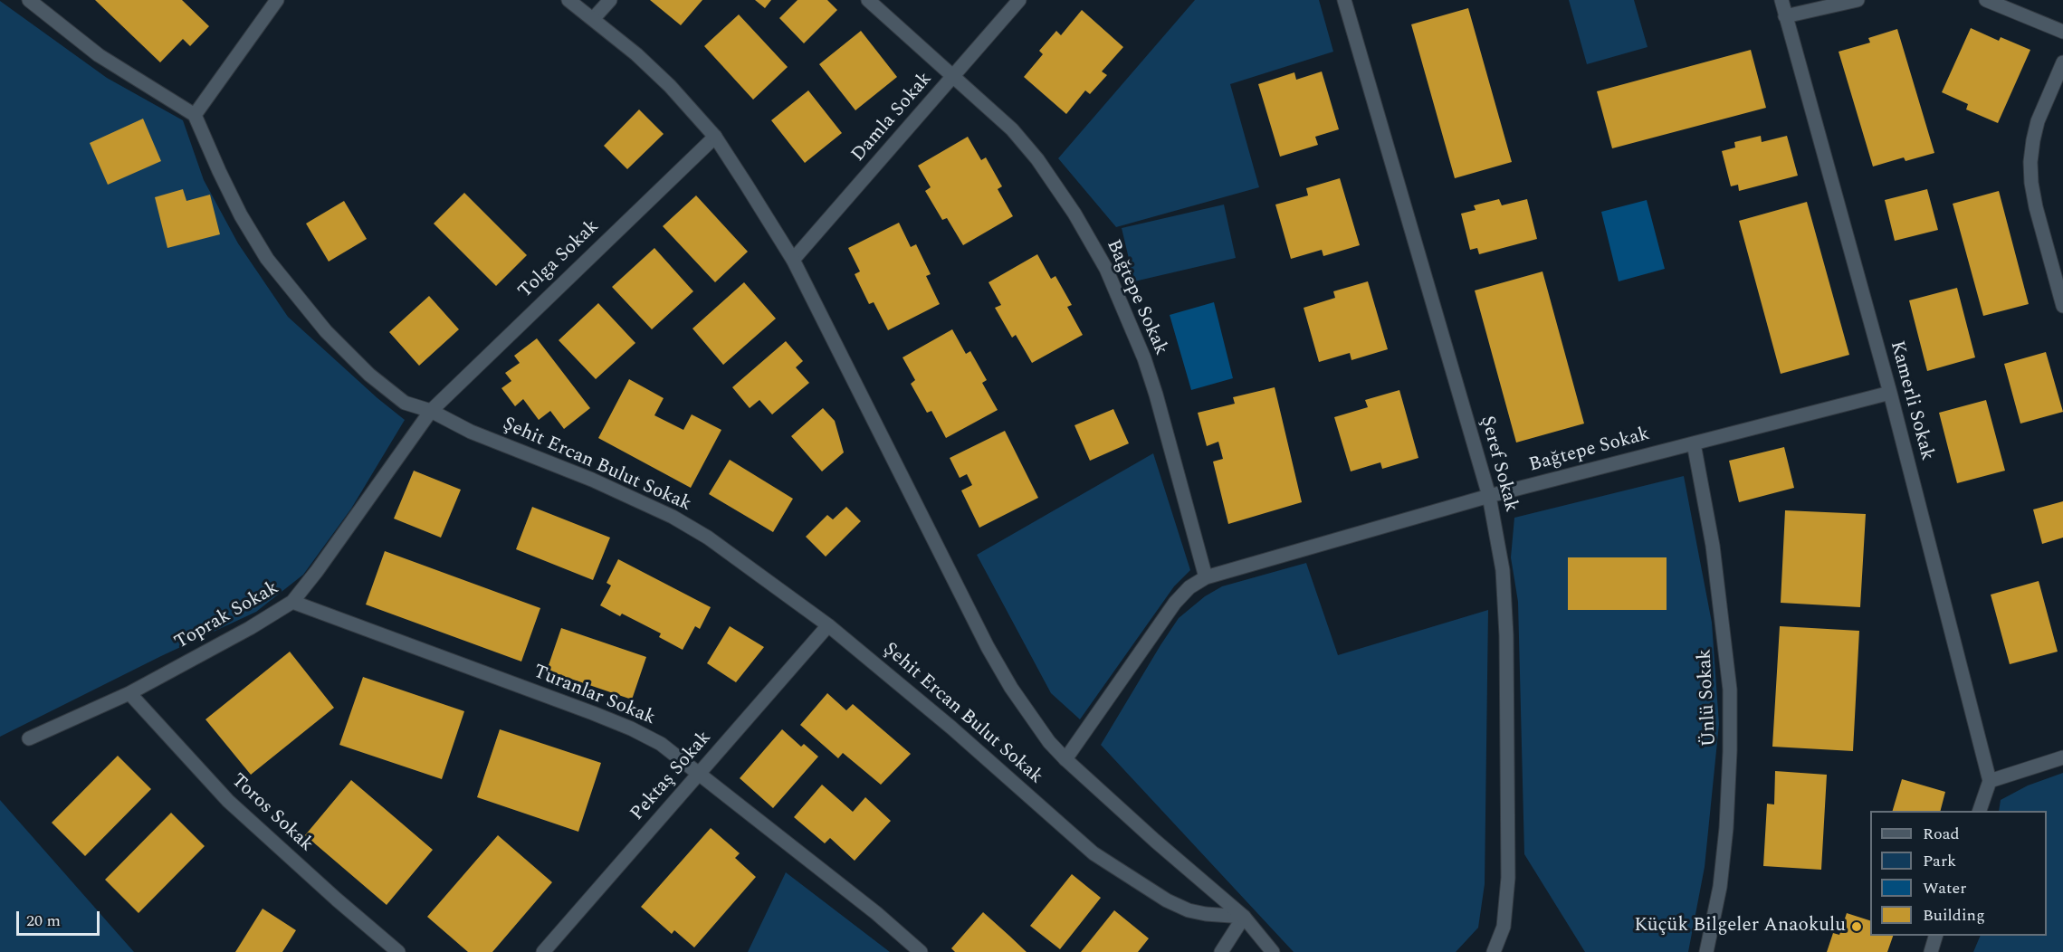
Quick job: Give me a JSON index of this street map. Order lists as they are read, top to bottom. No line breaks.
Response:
{"streets":{"street":["Damla Sokak","Tolga Sokak","Bağtepe Sokak","Kamerli Sokak","Şeref Sokak","Şehit Ercan Bulut Sokak","Toprak Sokak","Turanlar Sokak","Ünlü Sokak","Pektaş Sokak","Toros Sokak"]},"crossings":[["Damla Sokak","Bağtepe Sokak"],["Tolga Sokak","Şehit Ercan Bulut Sokak"],["Tolga Sokak","Toprak Sokak"],["Bağtepe Sokak","Kamerli Sokak"],["Bağtepe Sokak","Şeref Sokak"],["Bağtepe Sokak","Ünlü Sokak"],["Şehit Ercan Bulut Sokak","Toprak Sokak"],["Şehit Ercan Bulut Sokak","Pektaş Sokak"],["Toprak Sokak","Turanlar Sokak"],["Toprak Sokak","Toros Sokak"],["Turanlar Sokak","Pektaş Sokak"]],"places":["Küçük Bilgeler Anaokulu"],"legend":["Road","Park","Water","Building"],"scale_bar":"20 m"}
